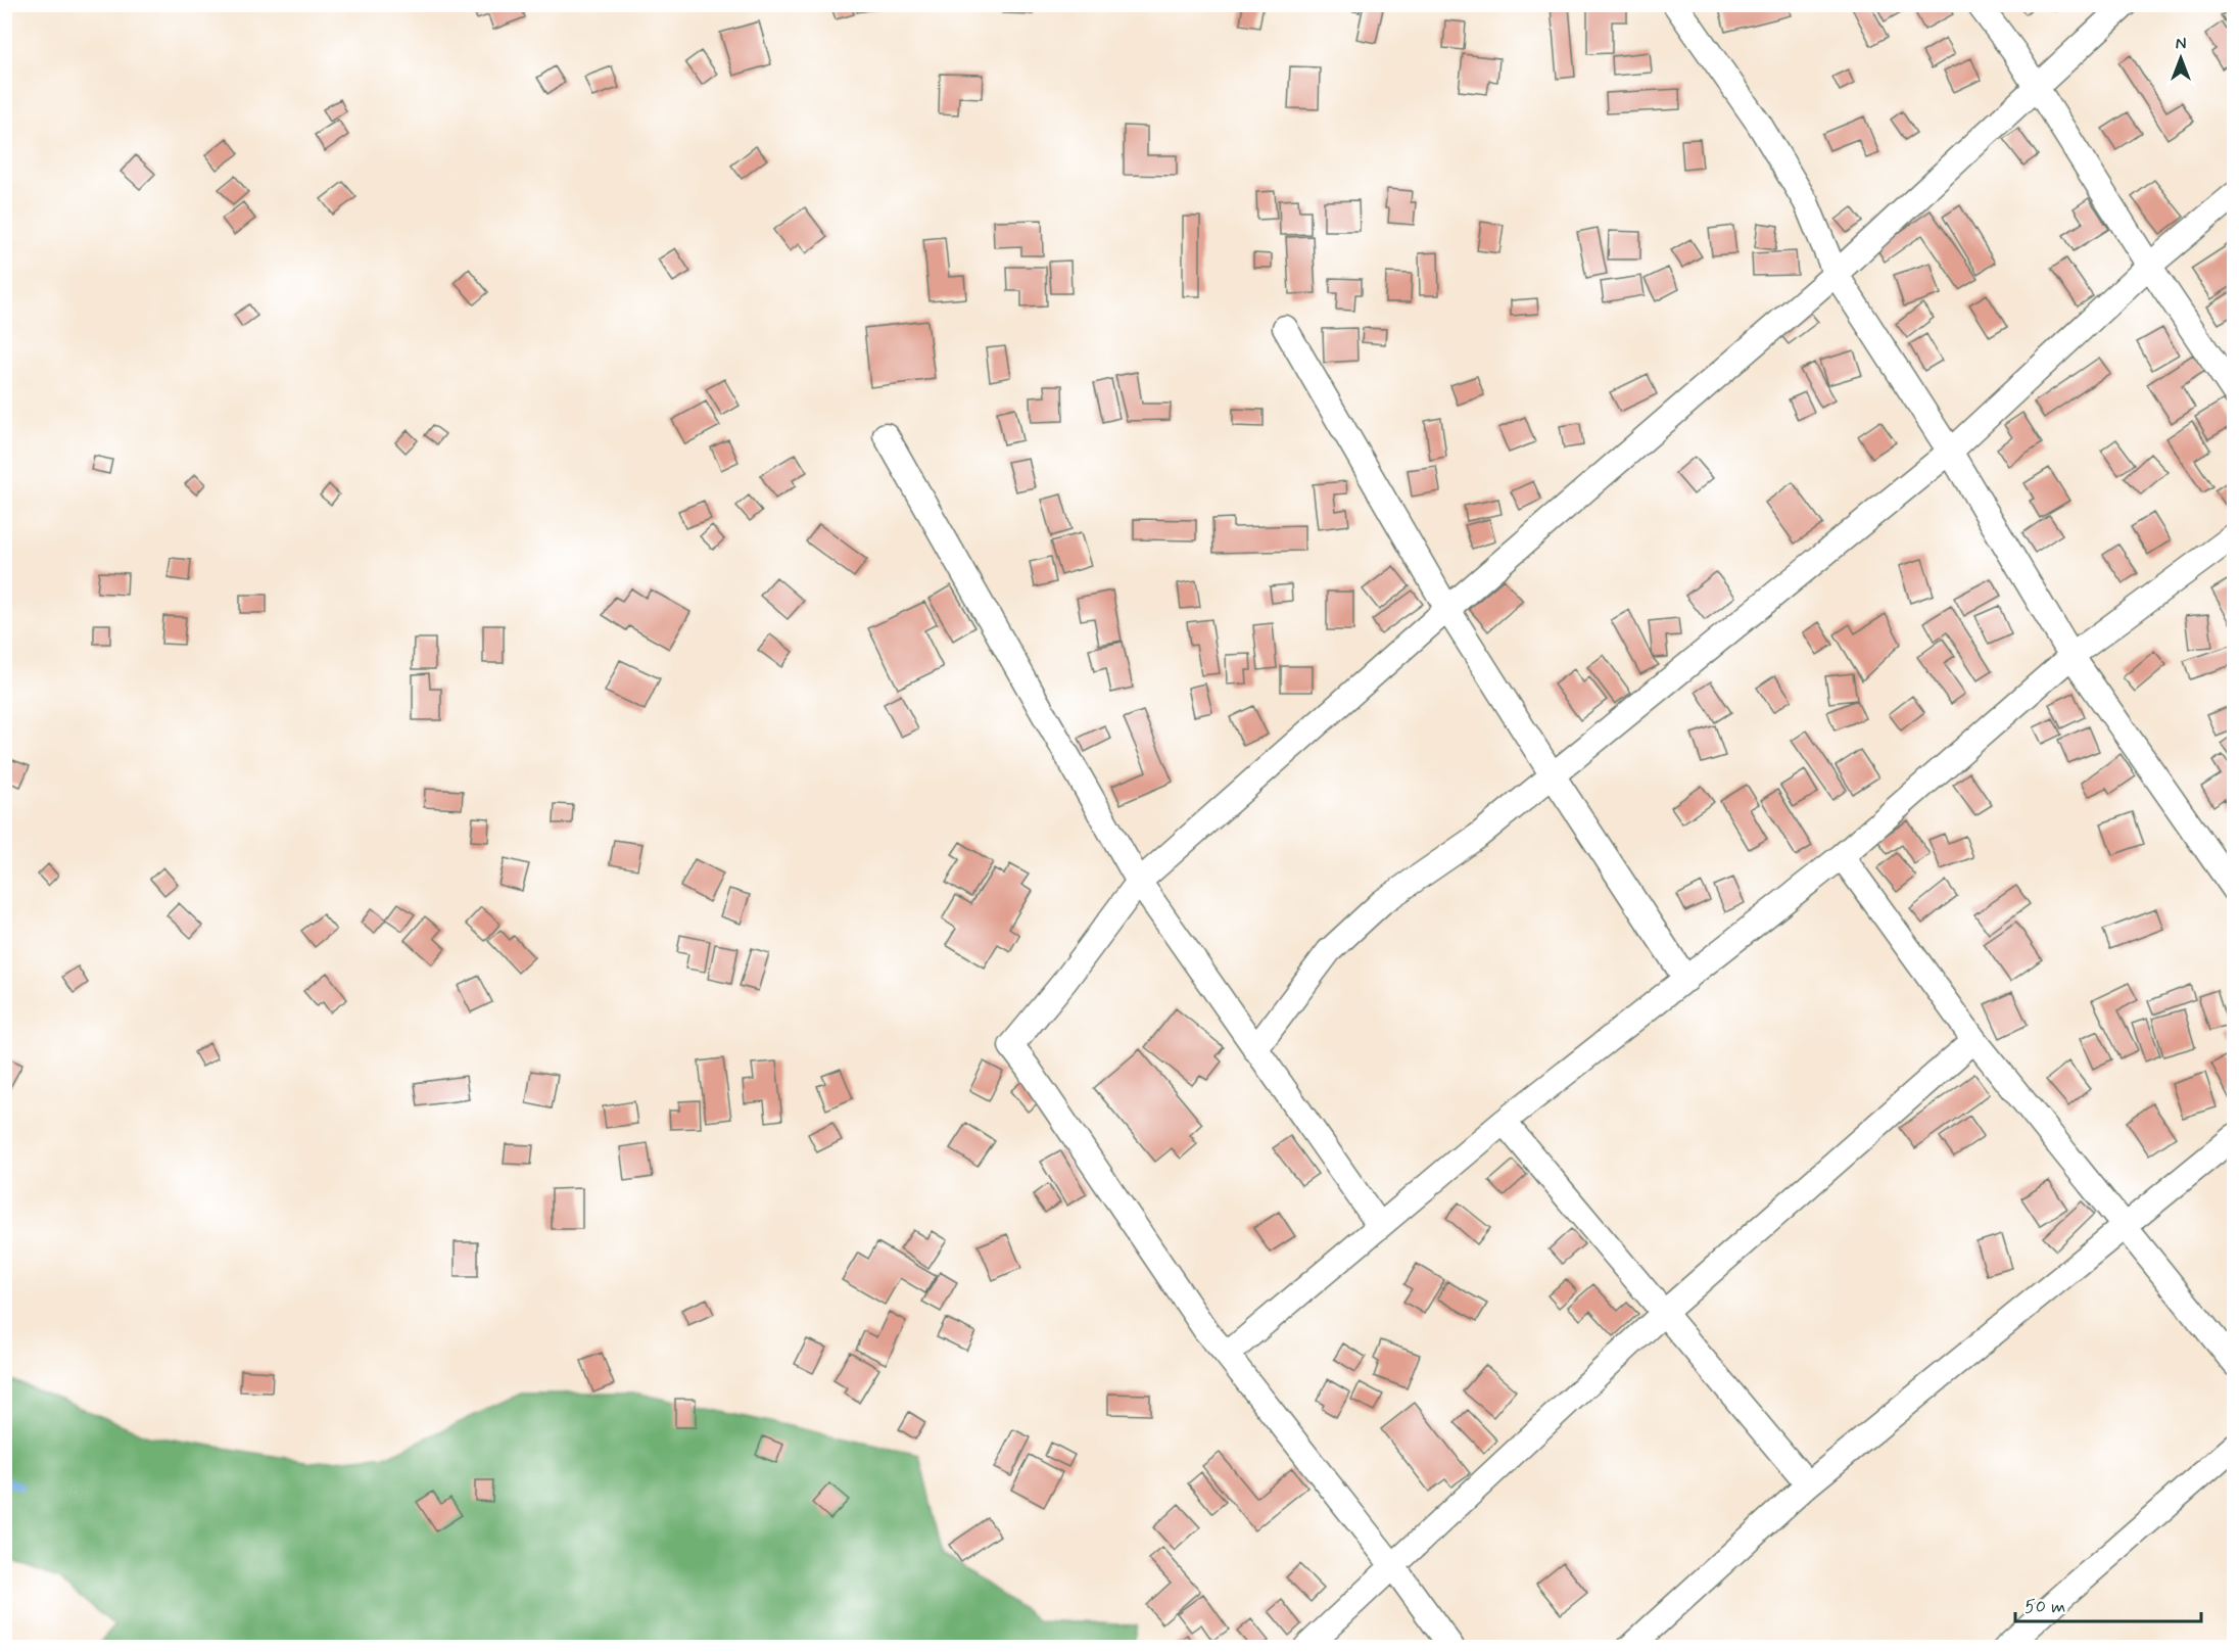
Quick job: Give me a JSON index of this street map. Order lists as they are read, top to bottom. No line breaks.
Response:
{"scale_bar":"50 m","north":"top"}
